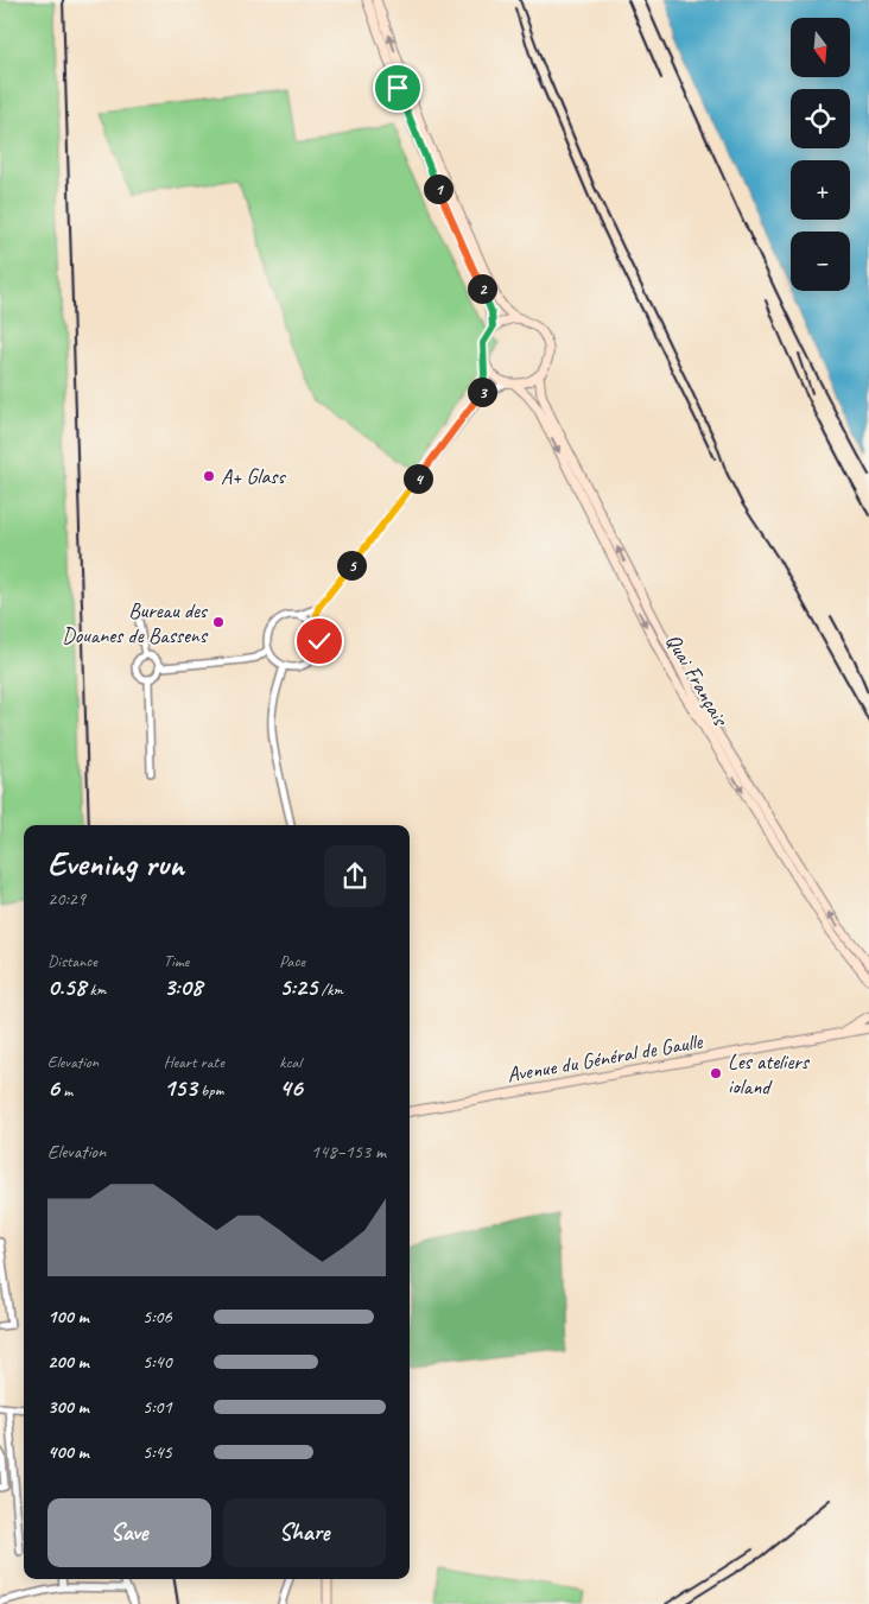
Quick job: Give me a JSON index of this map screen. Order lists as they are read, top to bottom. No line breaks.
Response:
{"streets":{"main road":["Quai Français","Avenue du Général de Gaulle"]},"places":["A+ Glass","Bureau des Douanes de Bassens","Les ateliers ioland"],"north":"bottom","page":{"map_buttons":["+","−"],"pins":["1","2","3","4","5"],"heading":["Evening run","20:29"],"stats":[["Distance","0.58 km"],["Time","3:08"],["Pace","5:25 /km"],["Elevation","6 m"],["Heart rate","153 bpm"],["kcal","46"]],"chart":["Elevation","148–153 m"],"list":[{"name":"100 m","note":"5:06"},{"name":"200 m","note":"5:40"},{"name":"300 m","note":"5:01"},{"name":"400 m","note":"5:45"}],"buttons":["Save","Share"]}}
